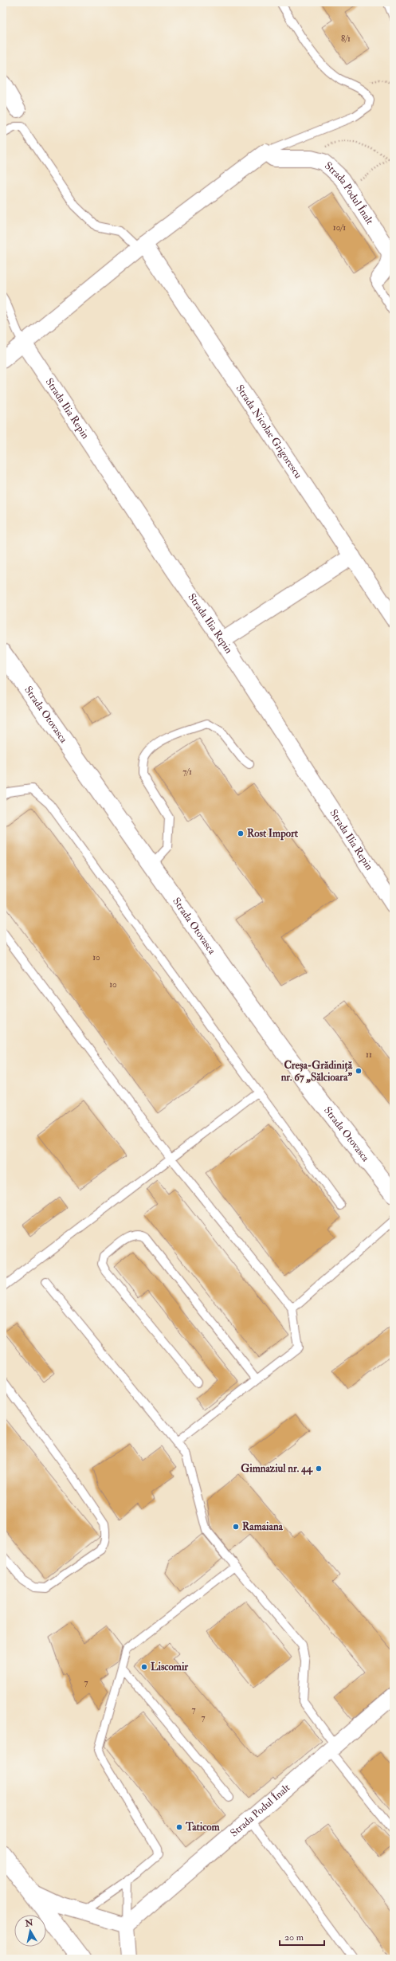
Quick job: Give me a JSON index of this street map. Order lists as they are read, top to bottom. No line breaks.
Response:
{"streets":{"street":["Strada Podul Înalt","Strada Ilia Repin","Strada Nicolae Grigorescu","Strada Otovasca"]},"places":["Rost Import","Creșa-Grădiniță nr. 67 „Sălcioara”","Gimnaziul nr. 44","Ramaiana","Liscomir","Taticom"],"house_numbers":["8/1","10/1","7/1","10","10","11","7","7","7"],"scale_bar":"20 m","north":"top"}
